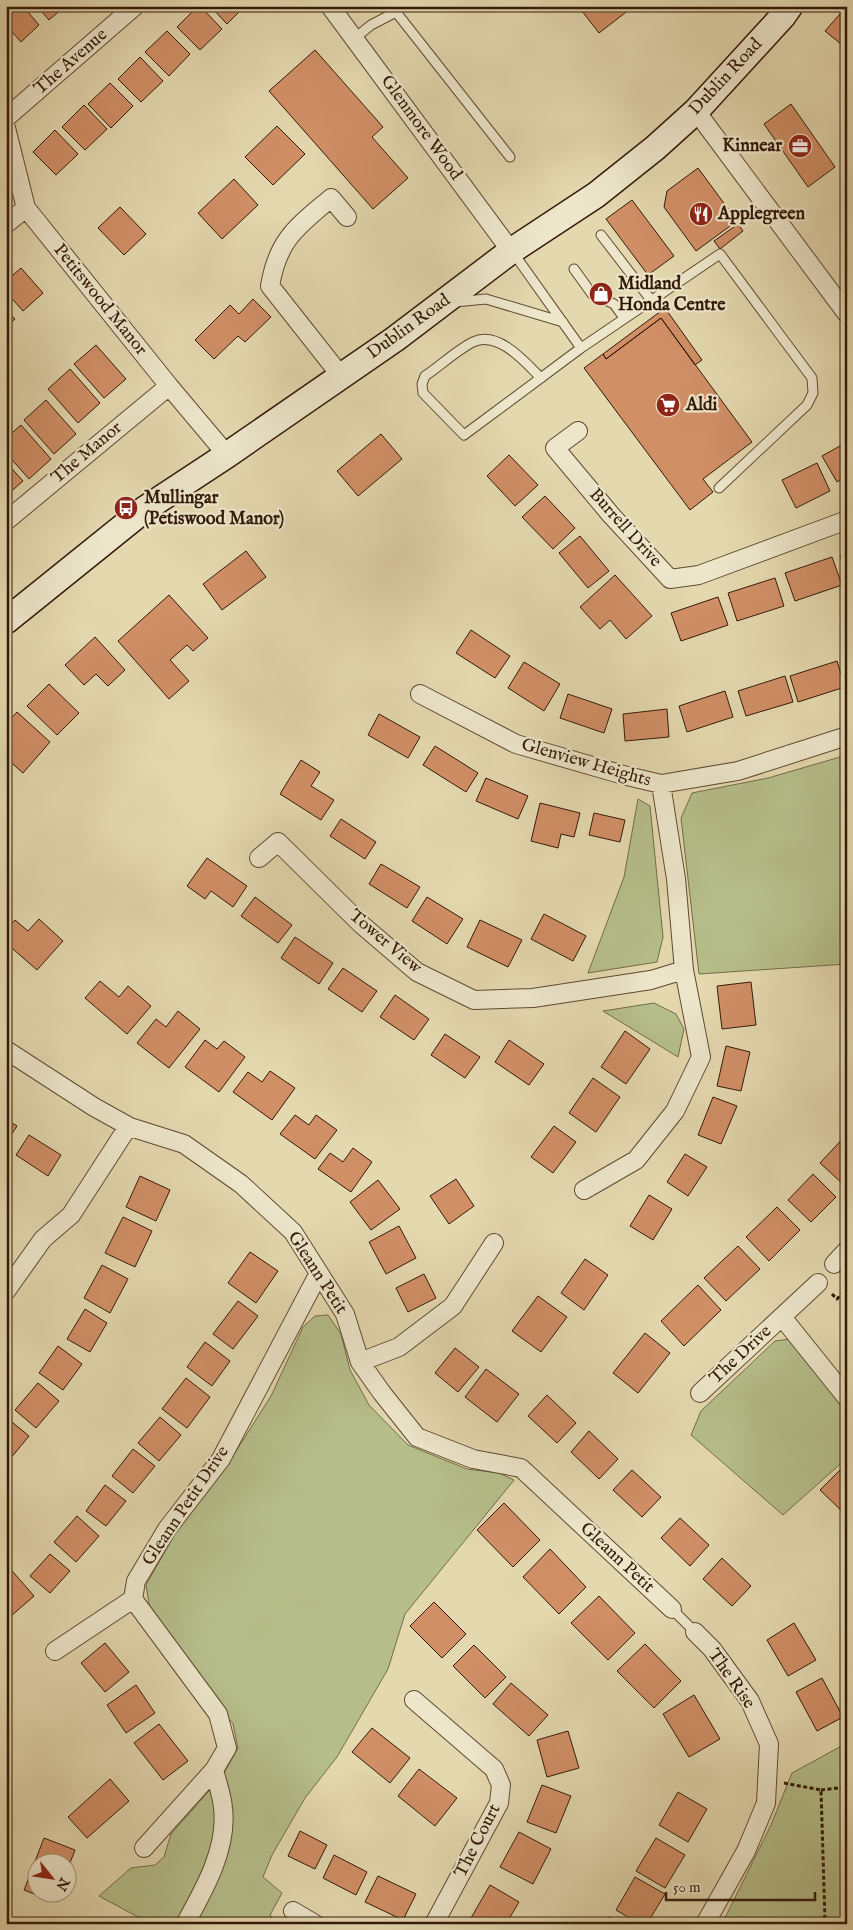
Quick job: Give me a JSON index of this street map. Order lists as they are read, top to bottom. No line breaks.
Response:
{"streets":{"main road":["Dublin Road"],"street":["The Avenue","Glenmore Wood","Petitswood Manor","The Manor","Burrell Drive","Glenview Heights","Tower View","Gleann Petit","The Drive","Gleann Petit Drive","The Rise","The Court"]},"crossings":[["Dublin Road","Glenmore Wood"],["Dublin Road","Petitswood Manor"],["Petitswood Manor","The Manor"],["Gleann Petit","Gleann Petit Drive"]],"places":{"office":["Kinnear"],"restaurant":["Applegreen"],"shop":["Midland Honda Centre"],"supermarket":["Aldi"],"bus stop":["Mullingar (Petiswood Manor)"]},"scale_bar":"50 m","north":"bottom right"}
